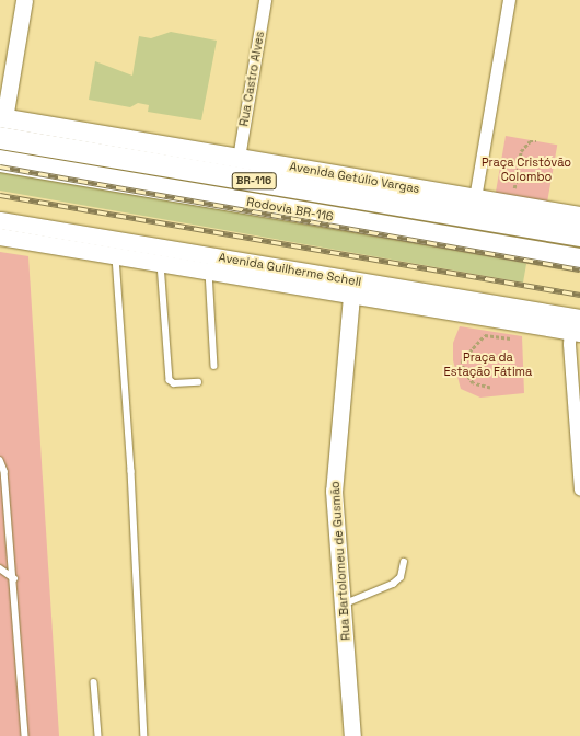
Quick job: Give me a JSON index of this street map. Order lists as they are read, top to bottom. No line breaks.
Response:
{"streets":{"highway":["BR-116","Rodovia BR-116"],"main road":["Avenida Getúlio Vargas","Avenida Guilherme Schell","Rua Bartolomeu de Gusmão"],"street":["Rua Castro Alves"]},"crossings":[["Rua Castro Alves","Avenida Getúlio Vargas"],["Avenida Getúlio Vargas","Rodovia BR-116"],["Avenida Guilherme Schell","Rua Bartolomeu de Gusmão"]],"parks":["Praça Cristóvão Colombo","Praça da Estação Fátima"]}
